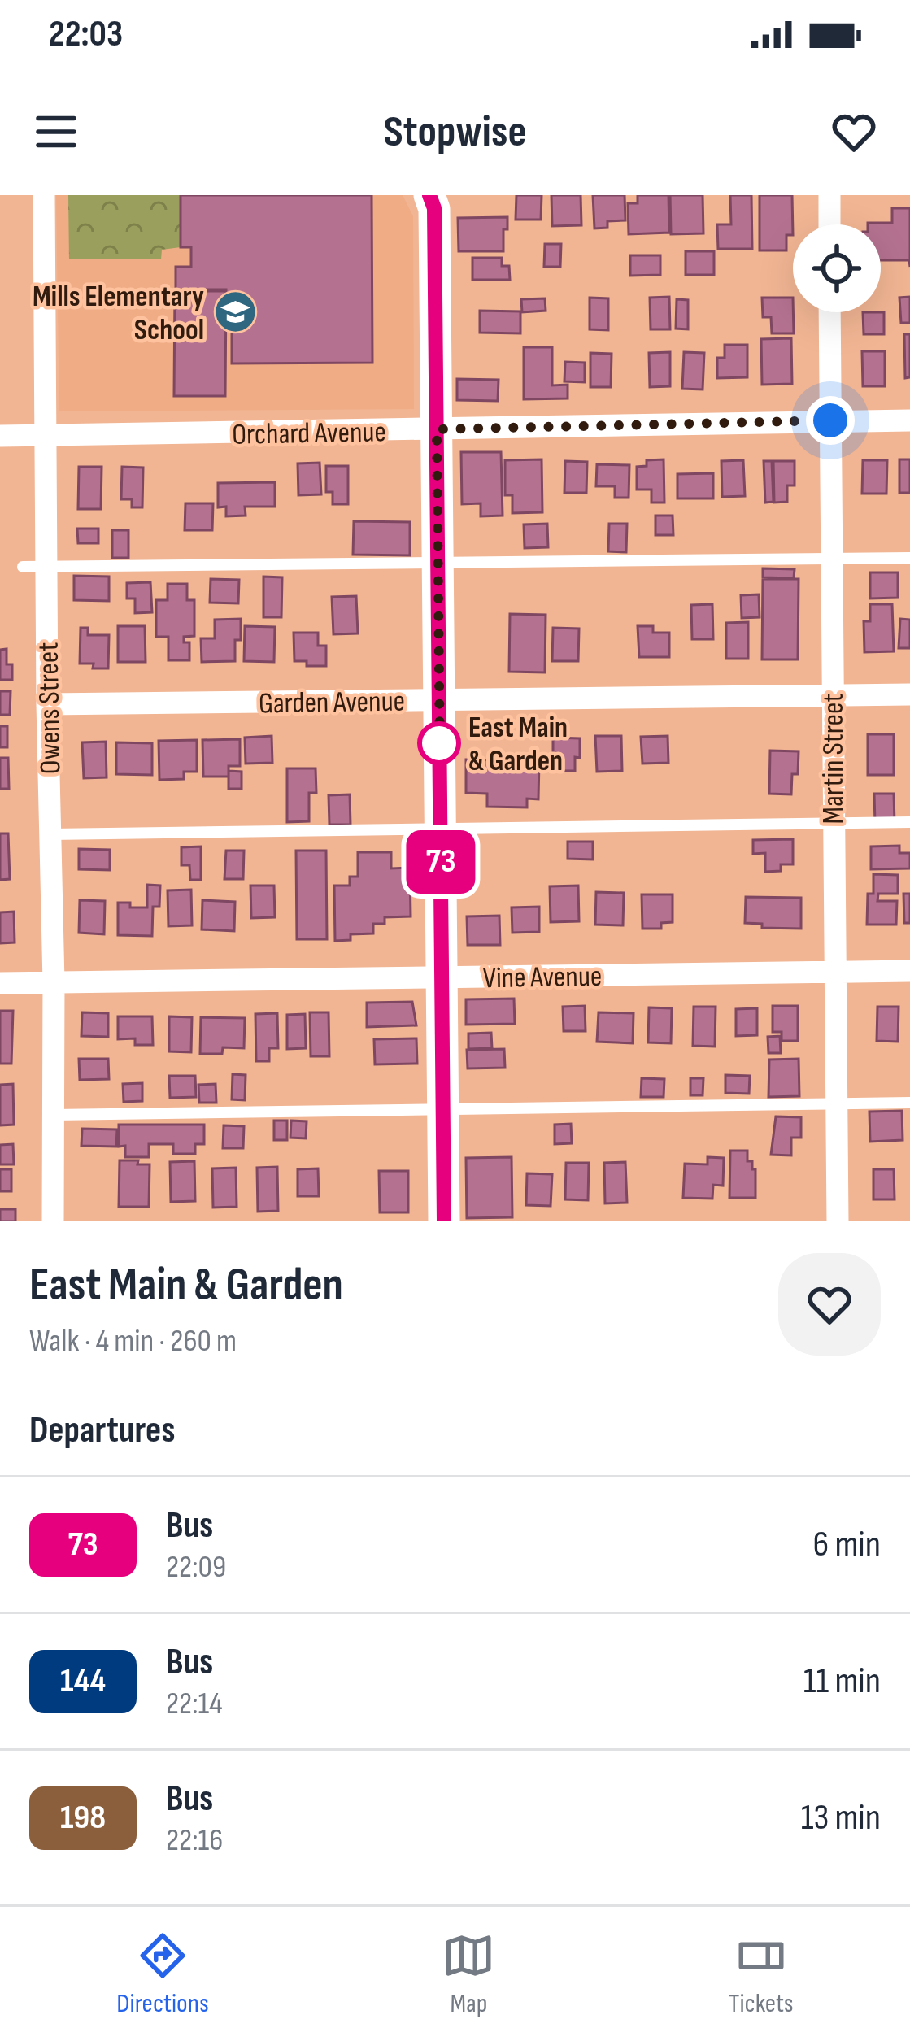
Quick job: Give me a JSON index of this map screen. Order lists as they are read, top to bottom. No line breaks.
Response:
{"streets":{"street":["Orchard Avenue","Garden Avenue","Owens Street","Martin Street","Vine Avenue"]},"crossings":[["Orchard Avenue","Owens Street"],["Orchard Avenue","Martin Street"],["Garden Avenue","Owens Street"],["Garden Avenue","Martin Street"],["Owens Street","Vine Avenue"],["Martin Street","Vine Avenue"]],"places":{"school or university":["Mills Elementary School"],"other":["East Main & Garden"]},"lines":["bus line 73"],"page":{"status":"22:03","header":"Stopwise","on_map":"73","heading":[["East Main & Garden","Walk · 4 min · 260 m"],"Departures"],"list":[{"mark":"73","name":"Bus","note":"22:09","value":"6 min"},{"mark":"144","name":"Bus","note":"22:14","value":"11 min"},{"mark":"198","name":"Bus","note":"22:16","value":"13 min"}],"tabs":["Directions","Map","Tickets"]}}
